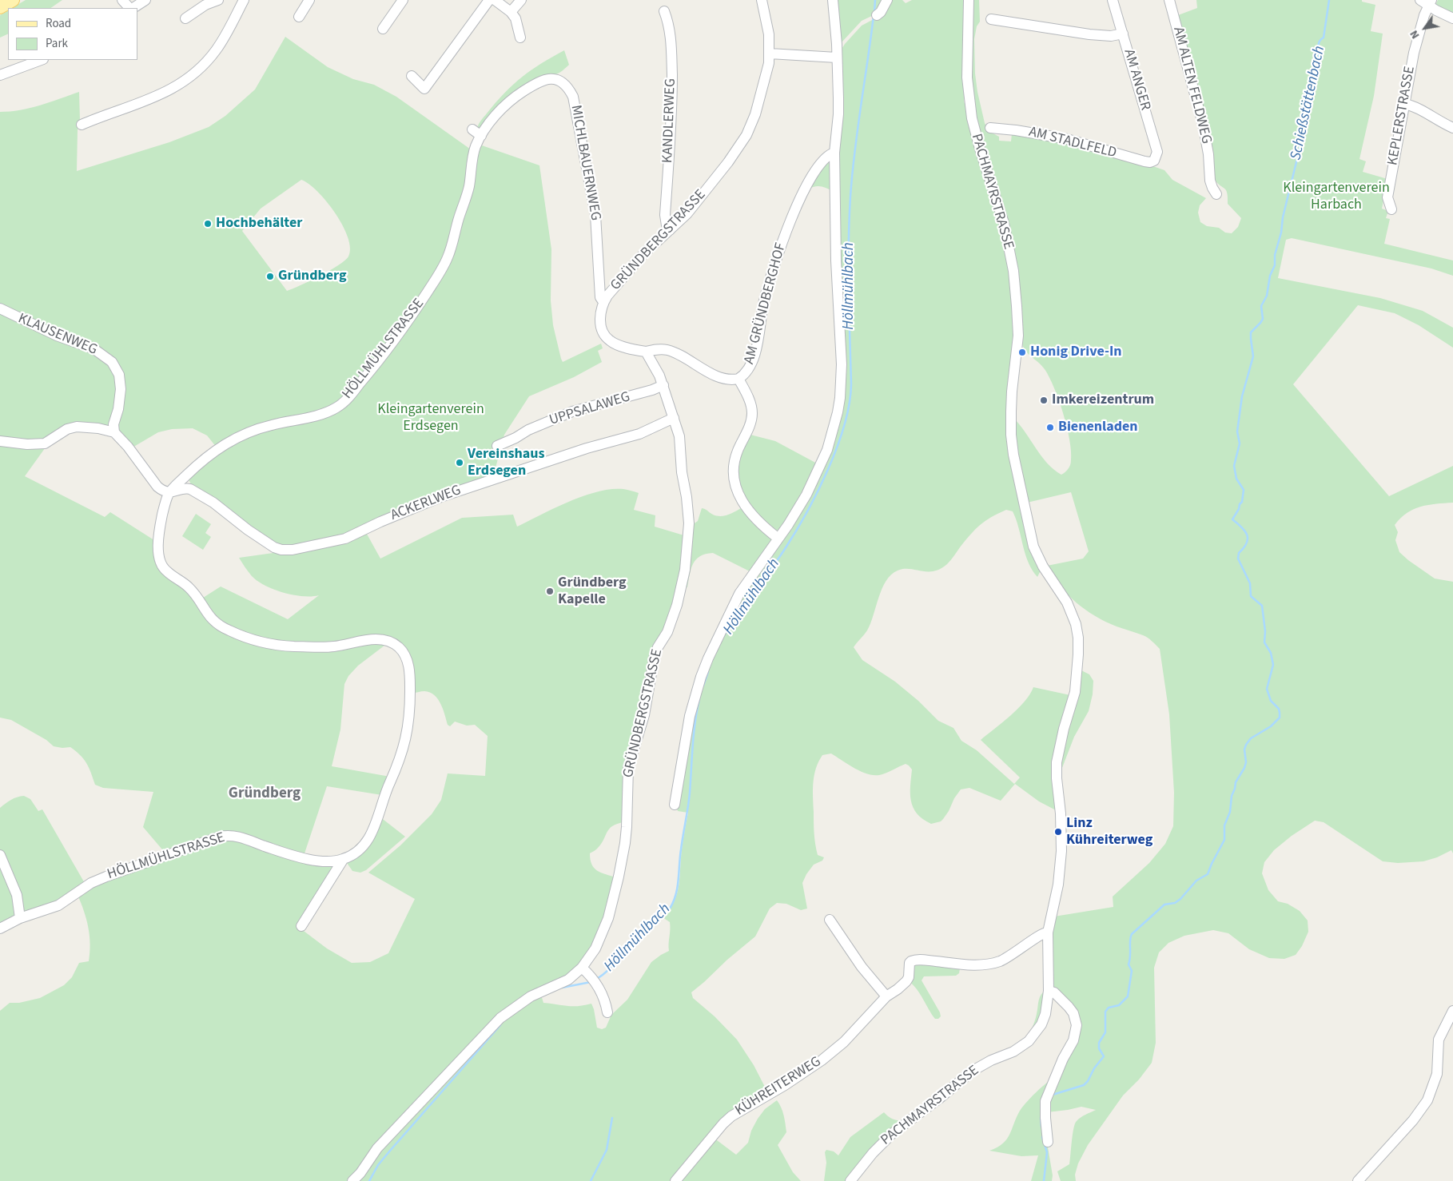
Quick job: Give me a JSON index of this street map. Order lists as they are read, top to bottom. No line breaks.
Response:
{"streets":{"street":["AM ANGER","AM ALTEN FELDWEG","KEPLERSTRASSE","KANDLERWEG","AM STADLFELD","MICHLBAUERNWEG","PACHMAYRSTRASSE","GRÜNDBERGSTRASSE","AM GRÜNDBERGHOF","KLAUSENWEG","HÖLLMÜHLSTRASSE","UPPSALAWEG","ACKERLWEG","KÜHREITERWEG"]},"crossings":[["AM ANGER","AM STADLFELD"],["KANDLERWEG","GRÜNDBERGSTRASSE"],["MICHLBAUERNWEG","GRÜNDBERGSTRASSE"],["MICHLBAUERNWEG","HÖLLMÜHLSTRASSE"],["PACHMAYRSTRASSE","KÜHREITERWEG"],["GRÜNDBERGSTRASSE","AM GRÜNDBERGHOF"],["GRÜNDBERGSTRASSE","UPPSALAWEG"],["GRÜNDBERGSTRASSE","ACKERLWEG"],["HÖLLMÜHLSTRASSE","ACKERLWEG"]],"districts":["Gründberg"],"water":["Schießstättenbach","Höllmühlbach"],"parks":["Kleingartenverein Harbach","Kleingartenverein Erdsegen"],"places":["Hochbehälter","Gründberg","Honig Drive-In","Imkereizentrum","Bienenladen","Vereinshaus Erdsegen","Gründberg Kapelle","Linz Kühreiterweg"],"legend":["Road","Park"],"north":"bottom left"}
